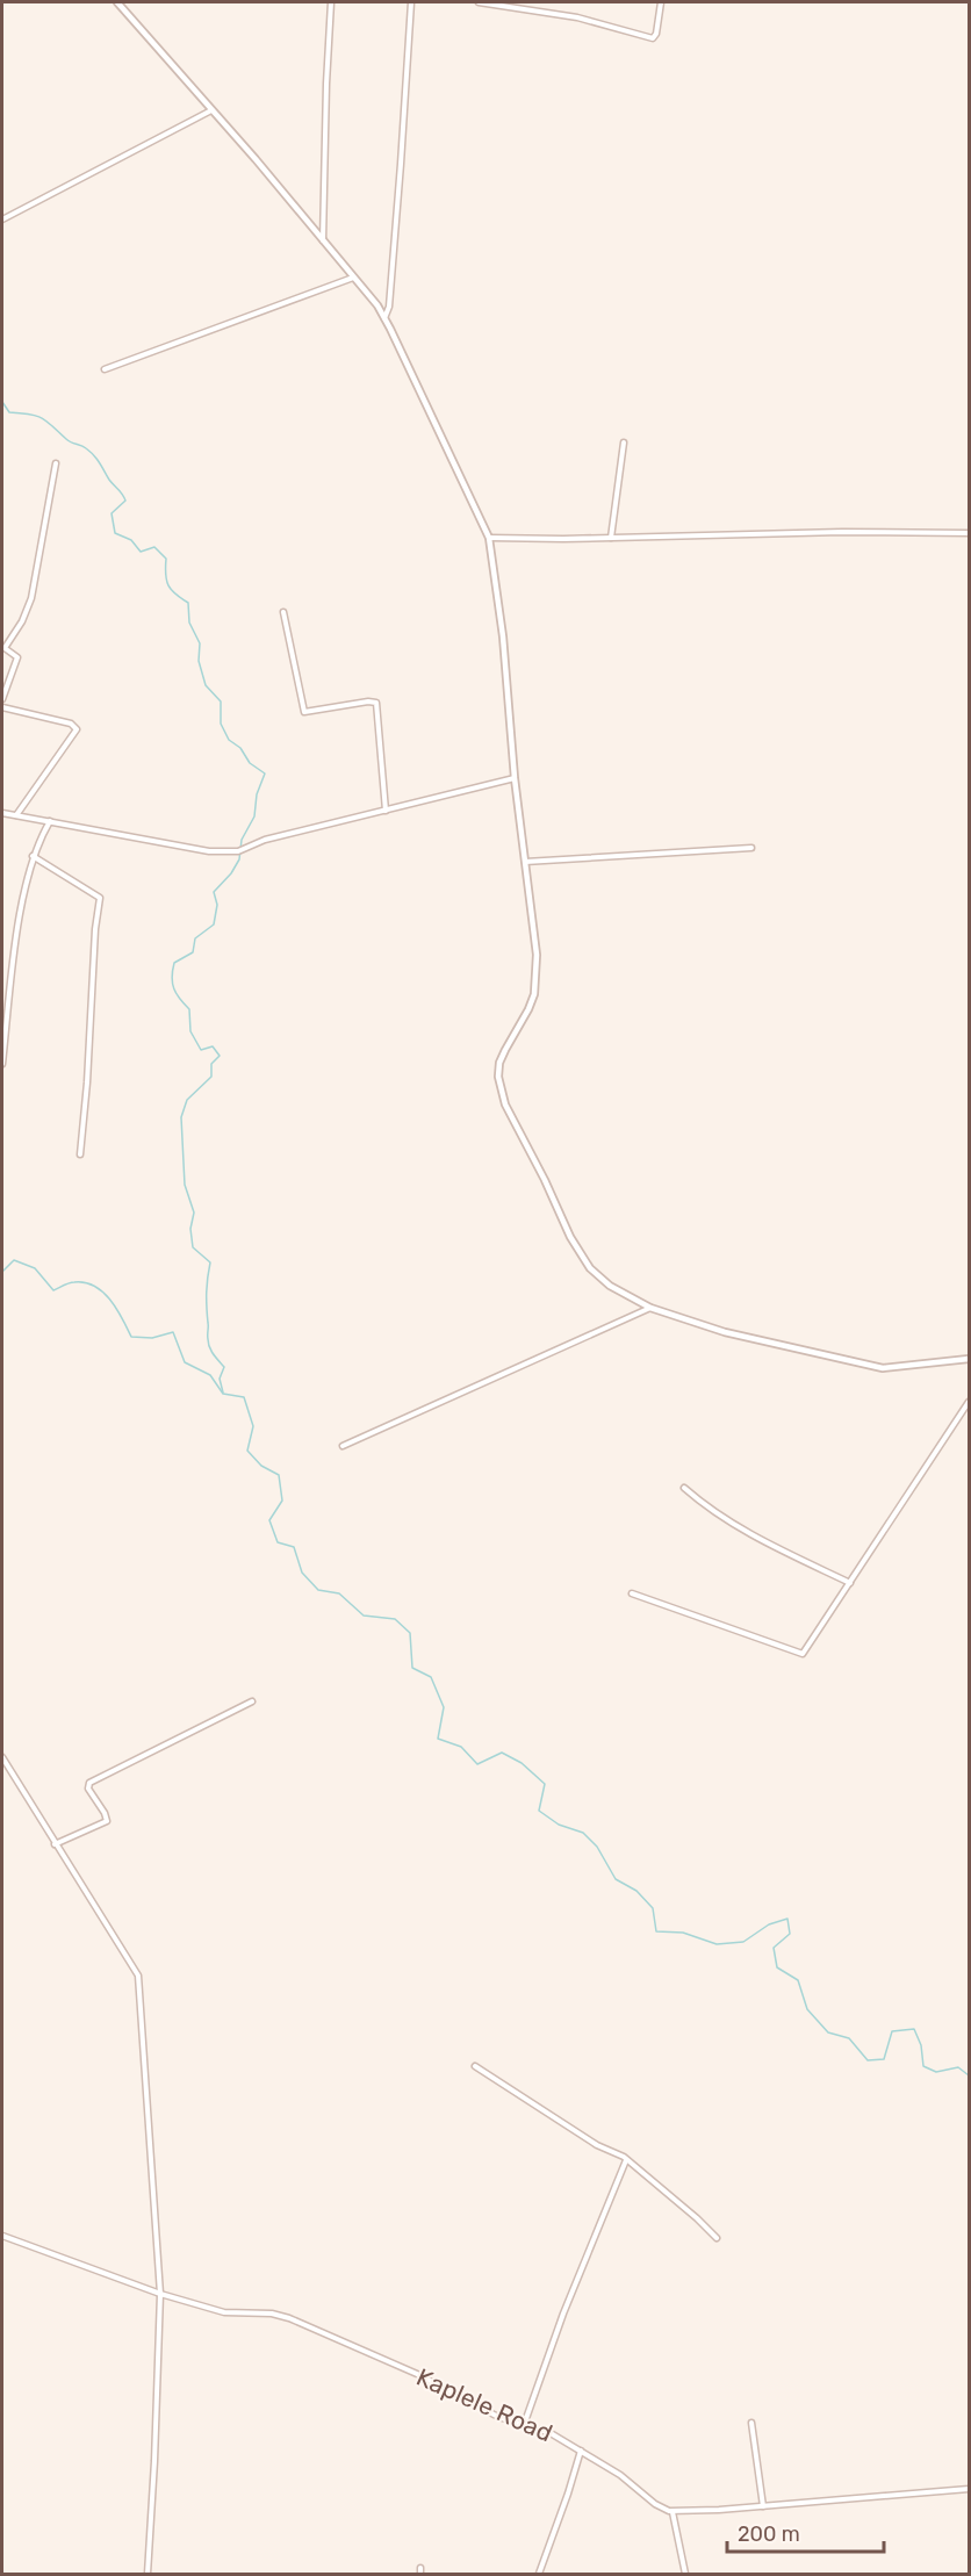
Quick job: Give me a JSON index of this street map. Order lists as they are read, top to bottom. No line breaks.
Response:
{"streets":{"street":["Kaplele Road"]},"scale_bar":"200 m"}
